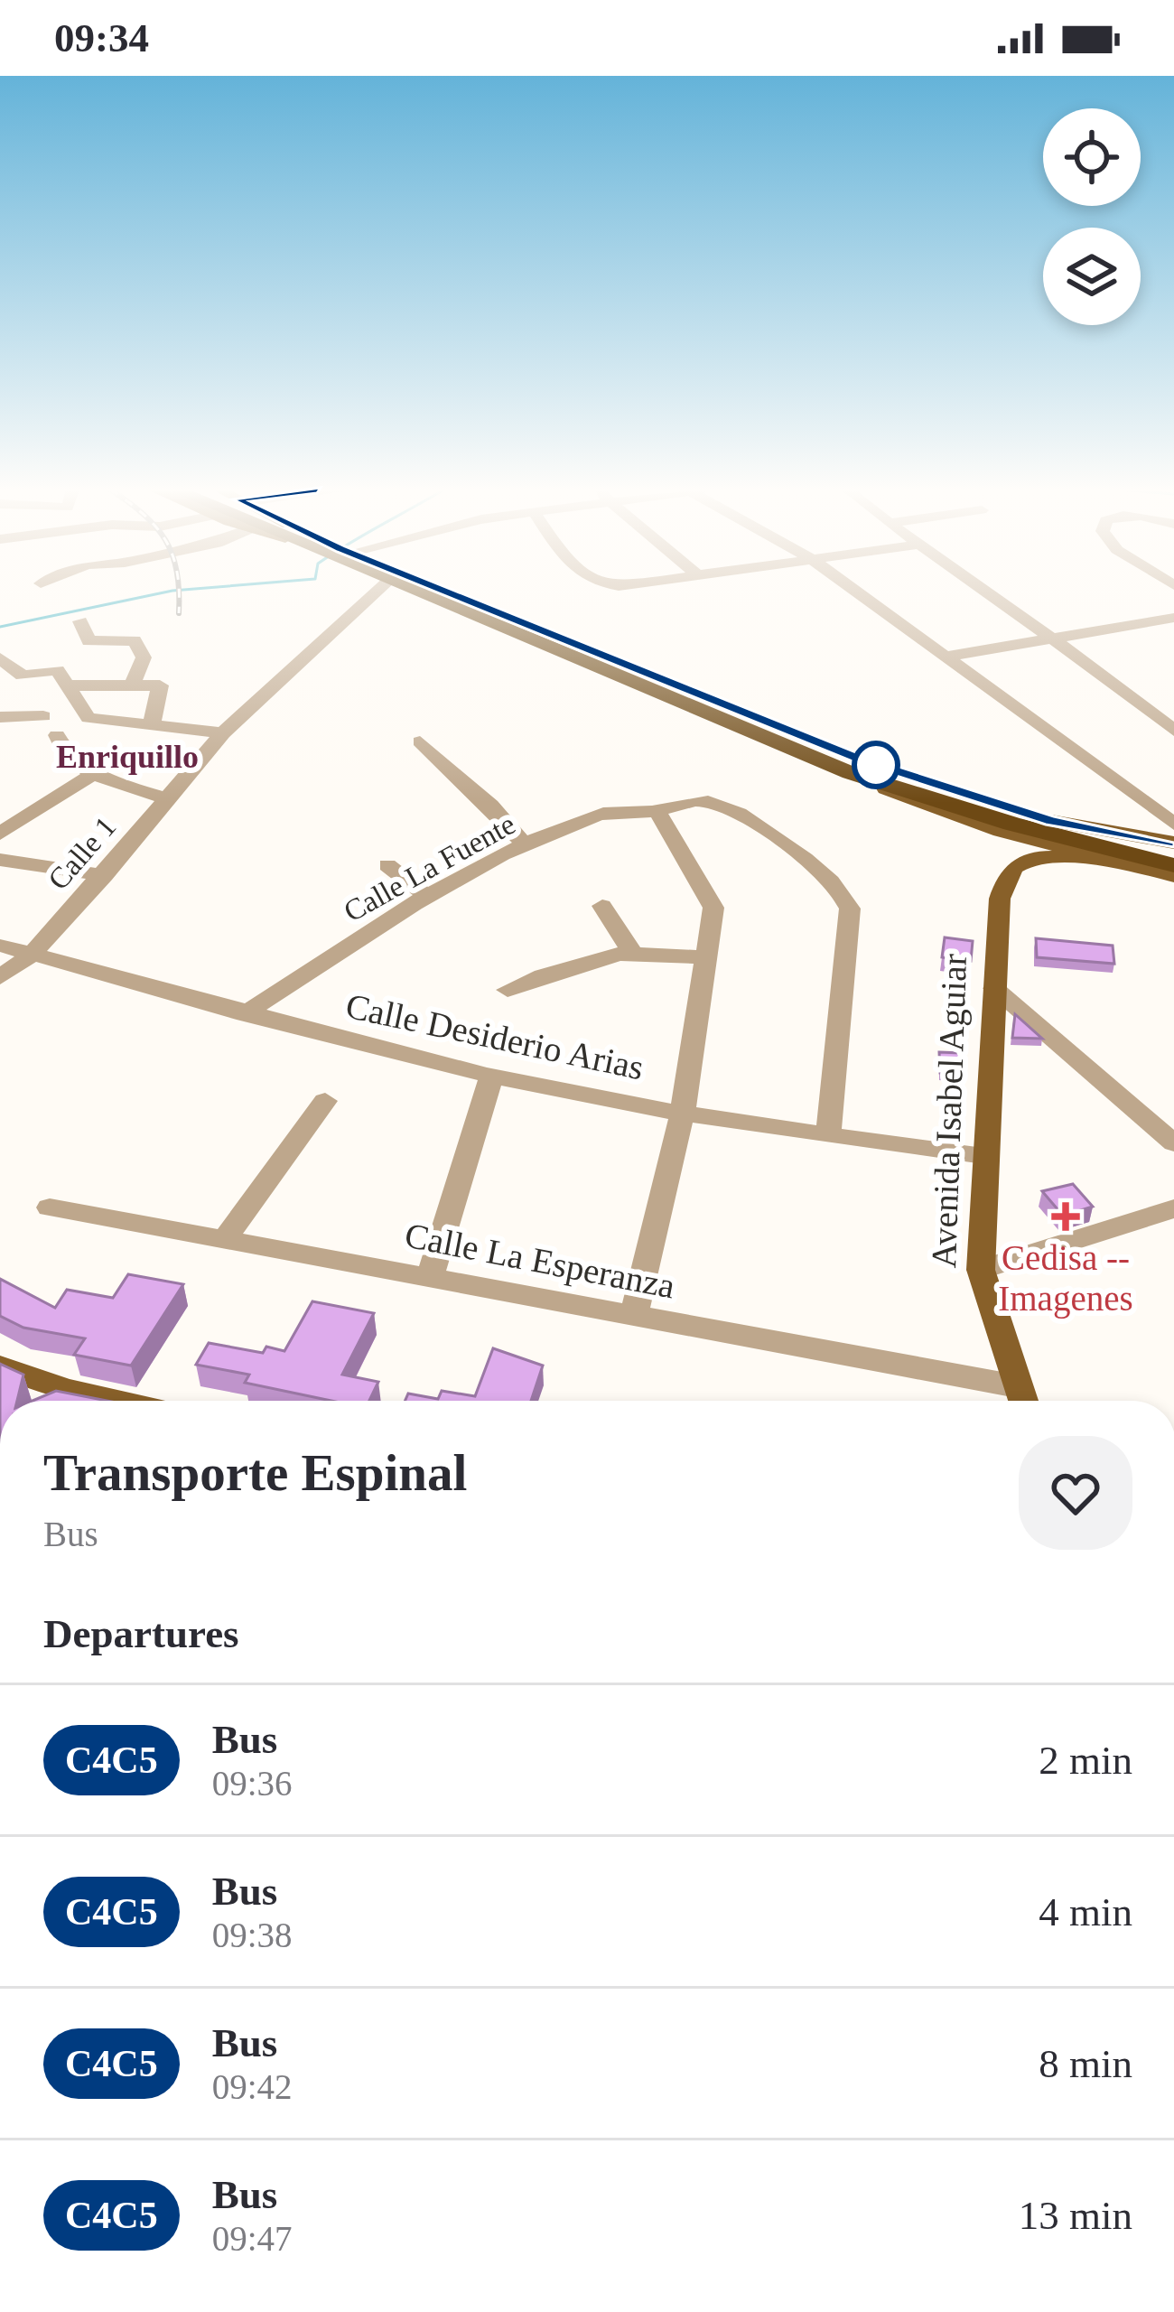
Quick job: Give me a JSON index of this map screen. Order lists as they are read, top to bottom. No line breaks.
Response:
{"streets":{"main road":["Avenida Isabel Aguiar"],"street":["Calle 1","Calle La Fuente","Calle Desiderio Arias","Calle La Esperanza"]},"crossings":[["Calle 1","Calle Desiderio Arias"],["Calle La Fuente","Calle Desiderio Arias"],["Calle Desiderio Arias","Avenida Isabel Aguiar"],["Avenida Isabel Aguiar","Calle La Esperanza"]],"districts":["Enriquillo"],"places":{"health":["Cedisa -- Imagenes"]},"lines":["bus line C4C5"],"page":{"status":"09:34","heading":[["Transporte Espinal","Bus"],"Departures"],"list":[{"mark":"C4C5","name":"Bus","note":"09:36","value":"2 min"},{"mark":"C4C5","name":"Bus","note":"09:38","value":"4 min"},{"mark":"C4C5","name":"Bus","note":"09:42","value":"8 min"},{"mark":"C4C5","name":"Bus","note":"09:47","value":"13 min"}]}}
